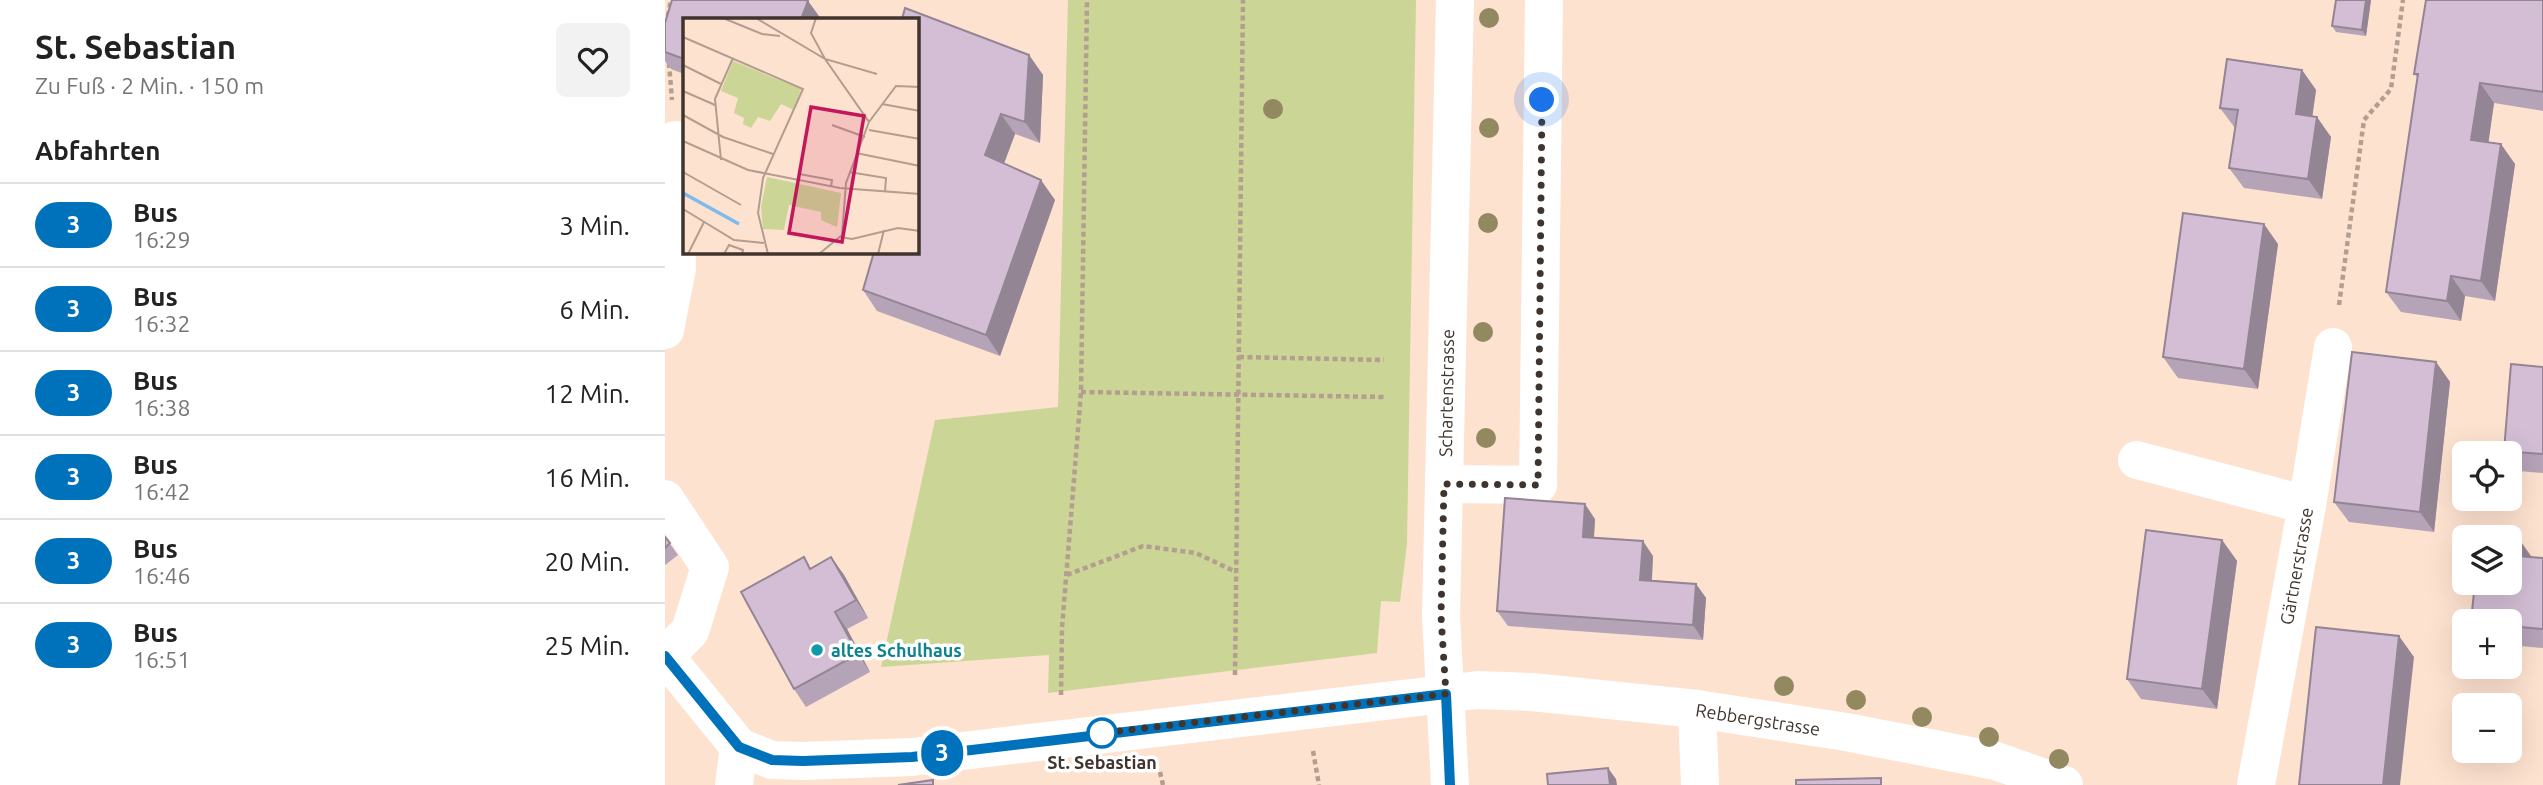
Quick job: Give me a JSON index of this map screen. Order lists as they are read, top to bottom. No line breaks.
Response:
{"streets":{"street":["Schartenstrasse","Gärtnerstrasse","Rebbergstrasse"]},"crossings":[["Schartenstrasse","Rebbergstrasse"]],"places":["altes Schulhaus","St. Sebastian"],"lines":["bus line 3"],"page":{"heading":[["St. Sebastian","Zu Fuß · 2 Min. · 150 m"],"Abfahrten"],"on_map":"3","list":[{"mark":"3","name":"Bus","note":"16:29","value":"3 Min."},{"mark":"3","name":"Bus","note":"16:32","value":"6 Min."},{"mark":"3","name":"Bus","note":"16:38","value":"12 Min."},{"mark":"3","name":"Bus","note":"16:42","value":"16 Min."},{"mark":"3","name":"Bus","note":"16:46","value":"20 Min."},{"mark":"3","name":"Bus","note":"16:51","value":"25 Min."}],"map_buttons":["+","−"]}}
